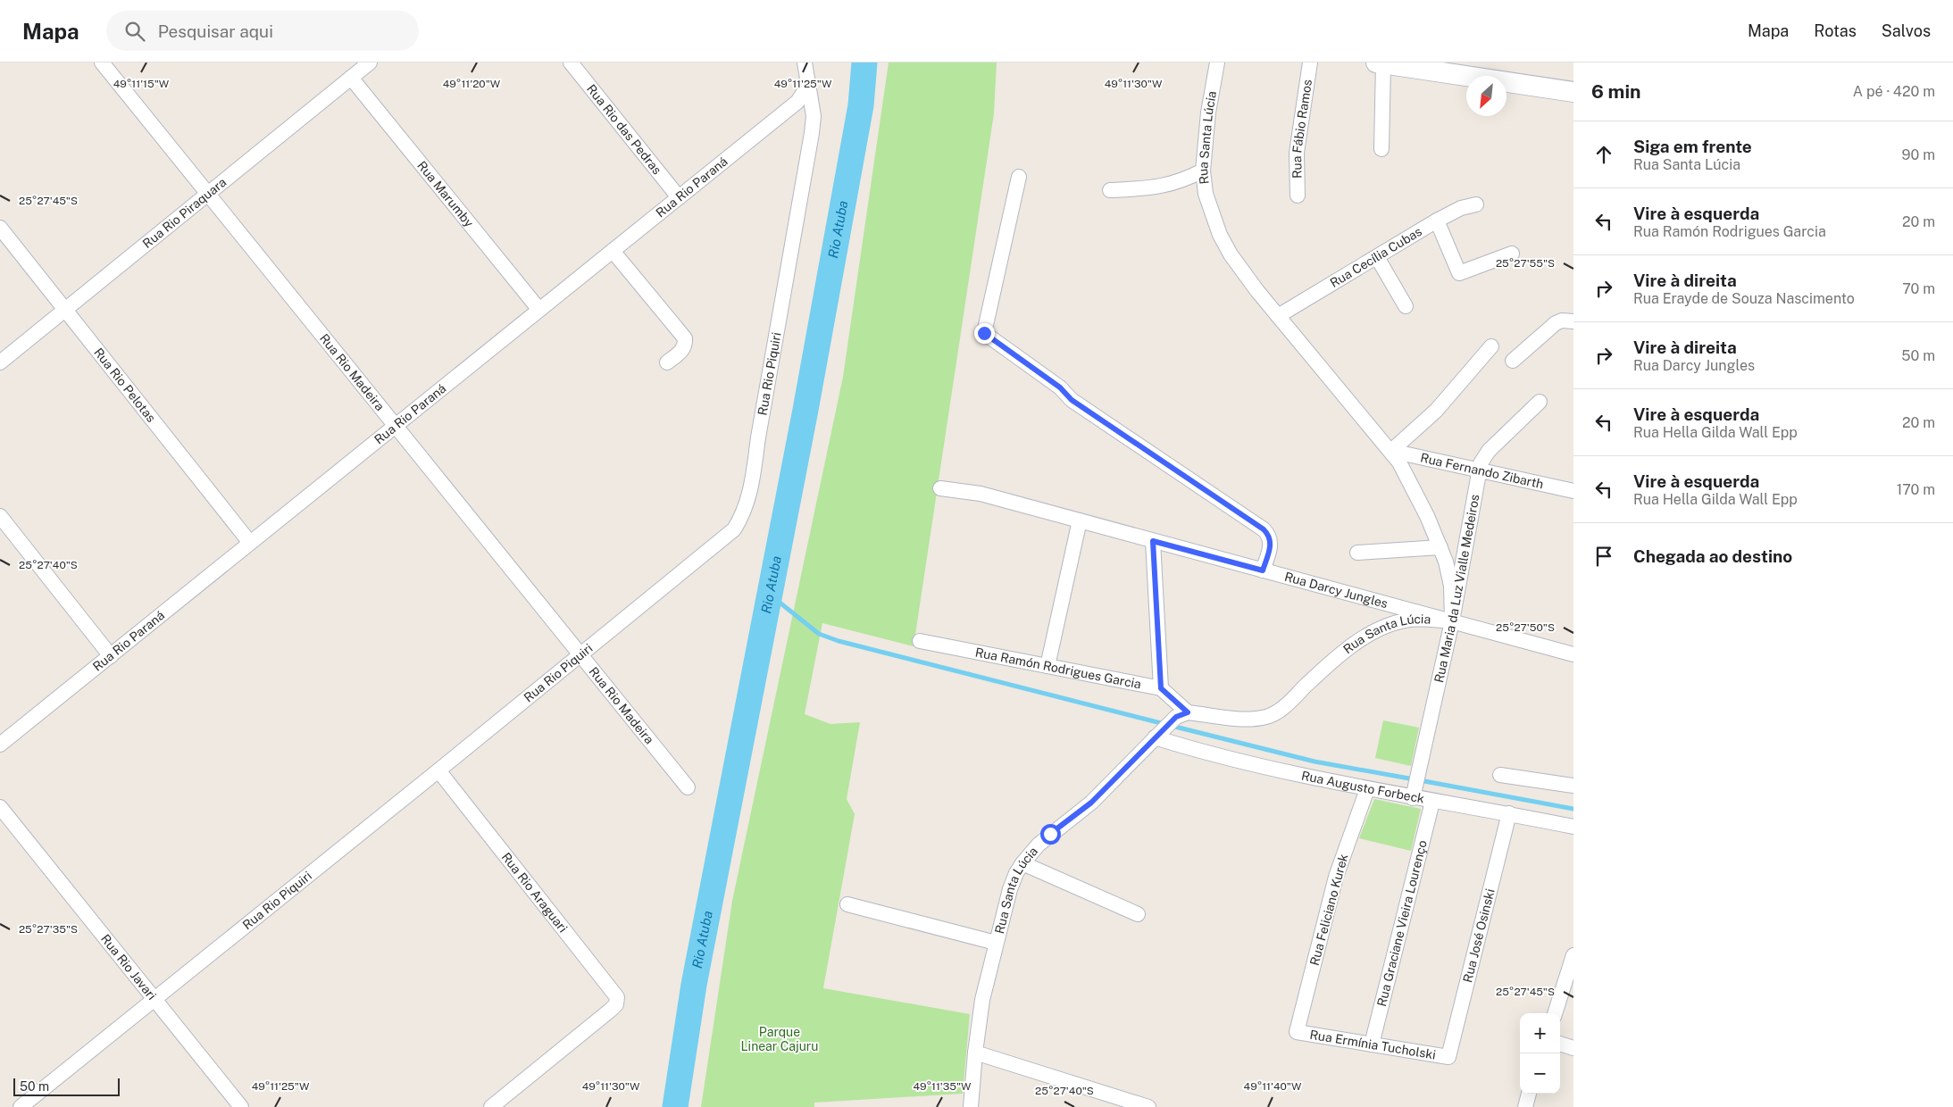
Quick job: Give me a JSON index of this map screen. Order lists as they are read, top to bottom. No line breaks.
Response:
{"streets":{"street":["Rua Fábio Ramos","Rua Rio das Pedras","Rua Santa Lúcia","Rua Rio Paraná","Rua Marumby","Rua Rio Piraquara","Rua Cecília Cubas","Rua Rio Madeira","Rua Rio Piquiri","Rua Rio Pelotas","Rua Fernando Zibarth","Rua Maria da Luz Vialle Medeiros","Rua Darcy Jungles","Rua Ramón Rodrigues Garcia","Rua Augusto Forbeck","Rua Rio Araguari","Rua Feliciano Kurek","Rua Graciane Vieira Lourenço","Rua José Osinski","Rua Rio Javari","Rua Ermínia Tucholski"]},"crossings":[["Rua Rio das Pedras","Rua Rio Paraná"],["Rua Santa Lúcia","Rua Cecília Cubas"],["Rua Santa Lúcia","Rua Fernando Zibarth"],["Rua Santa Lúcia","Rua Maria da Luz Vialle Medeiros"],["Rua Santa Lúcia","Rua Darcy Jungles"],["Rua Santa Lúcia","Rua Augusto Forbeck"],["Rua Rio Paraná","Rua Marumby"],["Rua Rio Paraná","Rua Rio Madeira"],["Rua Rio Paraná","Rua Rio Piquiri"],["Rua Rio Paraná","Rua Rio Pelotas"],["Rua Marumby","Rua Rio Piraquara"],["Rua Rio Piraquara","Rua Rio Madeira"],["Rua Rio Piraquara","Rua Rio Pelotas"],["Rua Rio Madeira","Rua Rio Piquiri"],["Rua Rio Piquiri","Rua Rio Araguari"],["Rua Rio Piquiri","Rua Rio Javari"],["Rua Fernando Zibarth","Rua Maria da Luz Vialle Medeiros"],["Rua Maria da Luz Vialle Medeiros","Rua Darcy Jungles"],["Rua Maria da Luz Vialle Medeiros","Rua Augusto Forbeck"],["Rua Augusto Forbeck","Rua Feliciano Kurek"],["Rua Augusto Forbeck","Rua Graciane Vieira Lourenço"],["Rua Augusto Forbeck","Rua José Osinski"],["Rua Feliciano Kurek","Rua Ermínia Tucholski"],["Rua Graciane Vieira Lourenço","Rua Ermínia Tucholski"],["Rua José Osinski","Rua Ermínia Tucholski"]],"water":["Rio Atuba"],"parks":["Parque Linear Cajuru"],"scale_bar":"50 m","north":"bottom left","page":{"header":"Mapa","search":"Pesquisar aqui","nav":["Mapa","Rotas","Salvos"],"heading":["6 min","A pé · 420 m"],"list":[["Siga em frente","Rua Santa Lúcia","90 m"],["Vire à esquerda","Rua Ramón Rodrigues Garcia","20 m"],["Vire à direita","Rua Erayde de Souza Nascimento","70 m"],["Vire à direita","Rua Darcy Jungles","50 m"],["Vire à esquerda","Rua Hella Gilda Wall Epp","20 m"],["Vire à esquerda","Rua Hella Gilda Wall Epp","170 m"],"Chegada ao destino"],"map_buttons":["+","−"],"scale":"50 m"},"coordinates":["49°11'15\"W","49°11'20\"W","49°11'25\"W","49°11'30\"W","25°27'45\"S","25°27'55\"S","25°27'40\"S","25°27'50\"S","25°27'35\"S","49°11'35\"W","49°11'40\"W"]}
